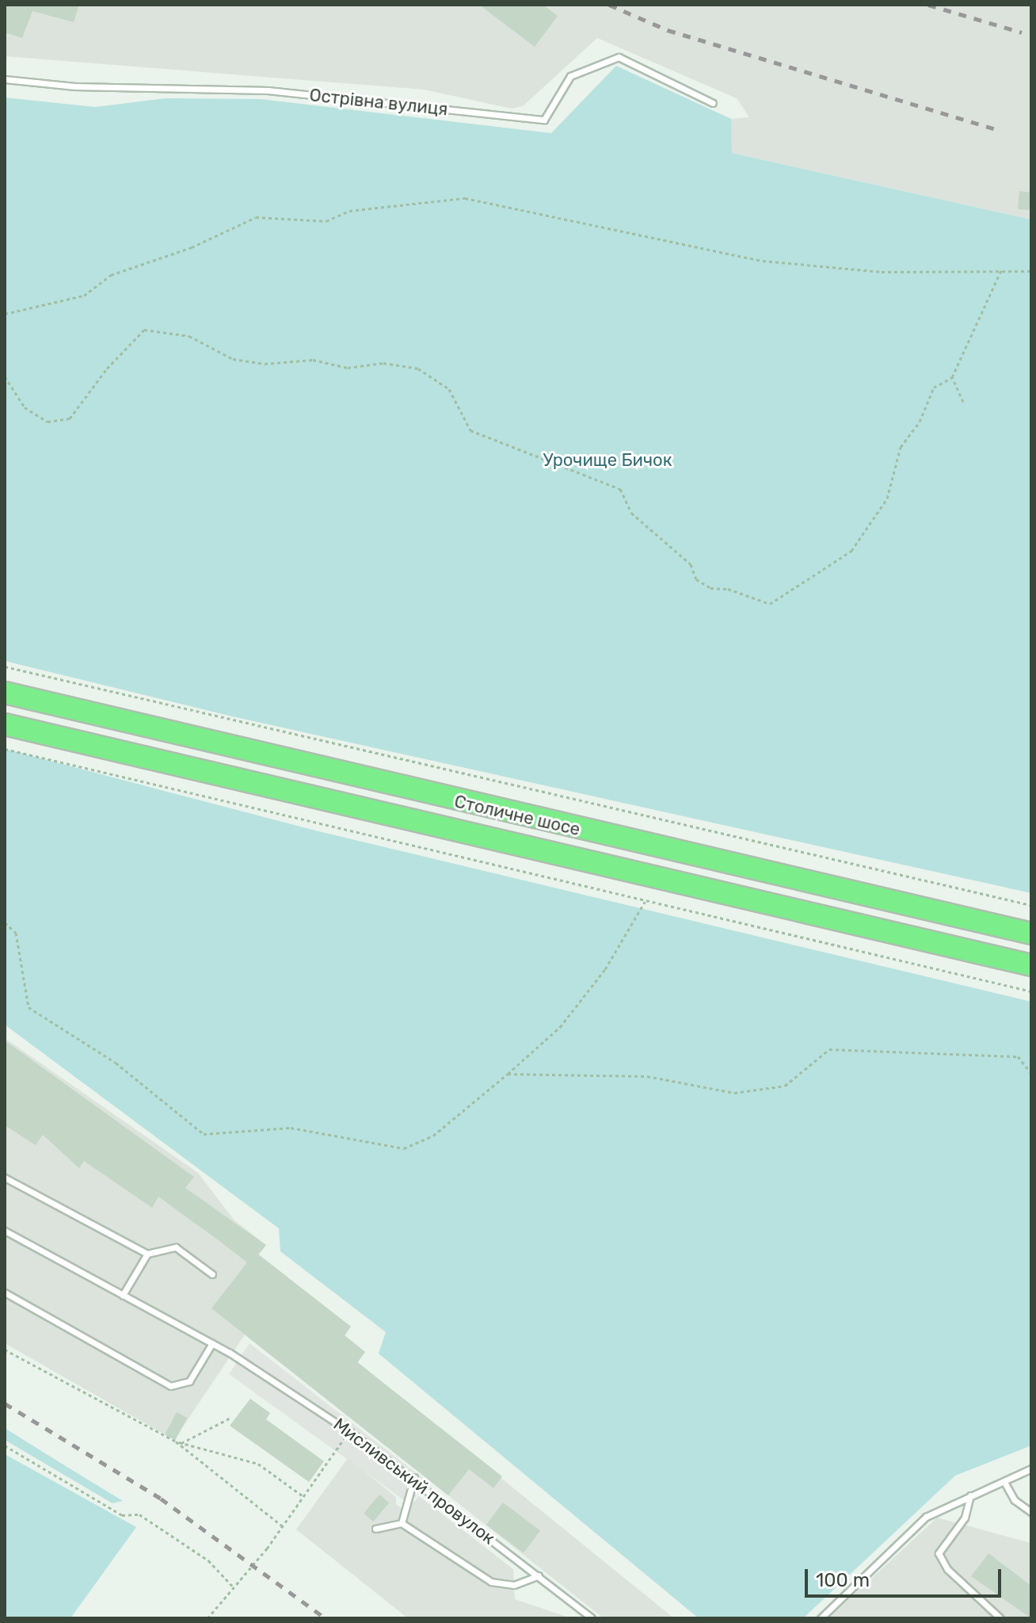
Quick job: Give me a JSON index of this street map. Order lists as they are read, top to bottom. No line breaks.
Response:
{"streets":{"highway":["Столичне шосе"],"lane":["Острівна вулиця","Мисливський провулок"]},"parks":["Урочище Бичок"],"scale_bar":"100 m"}
